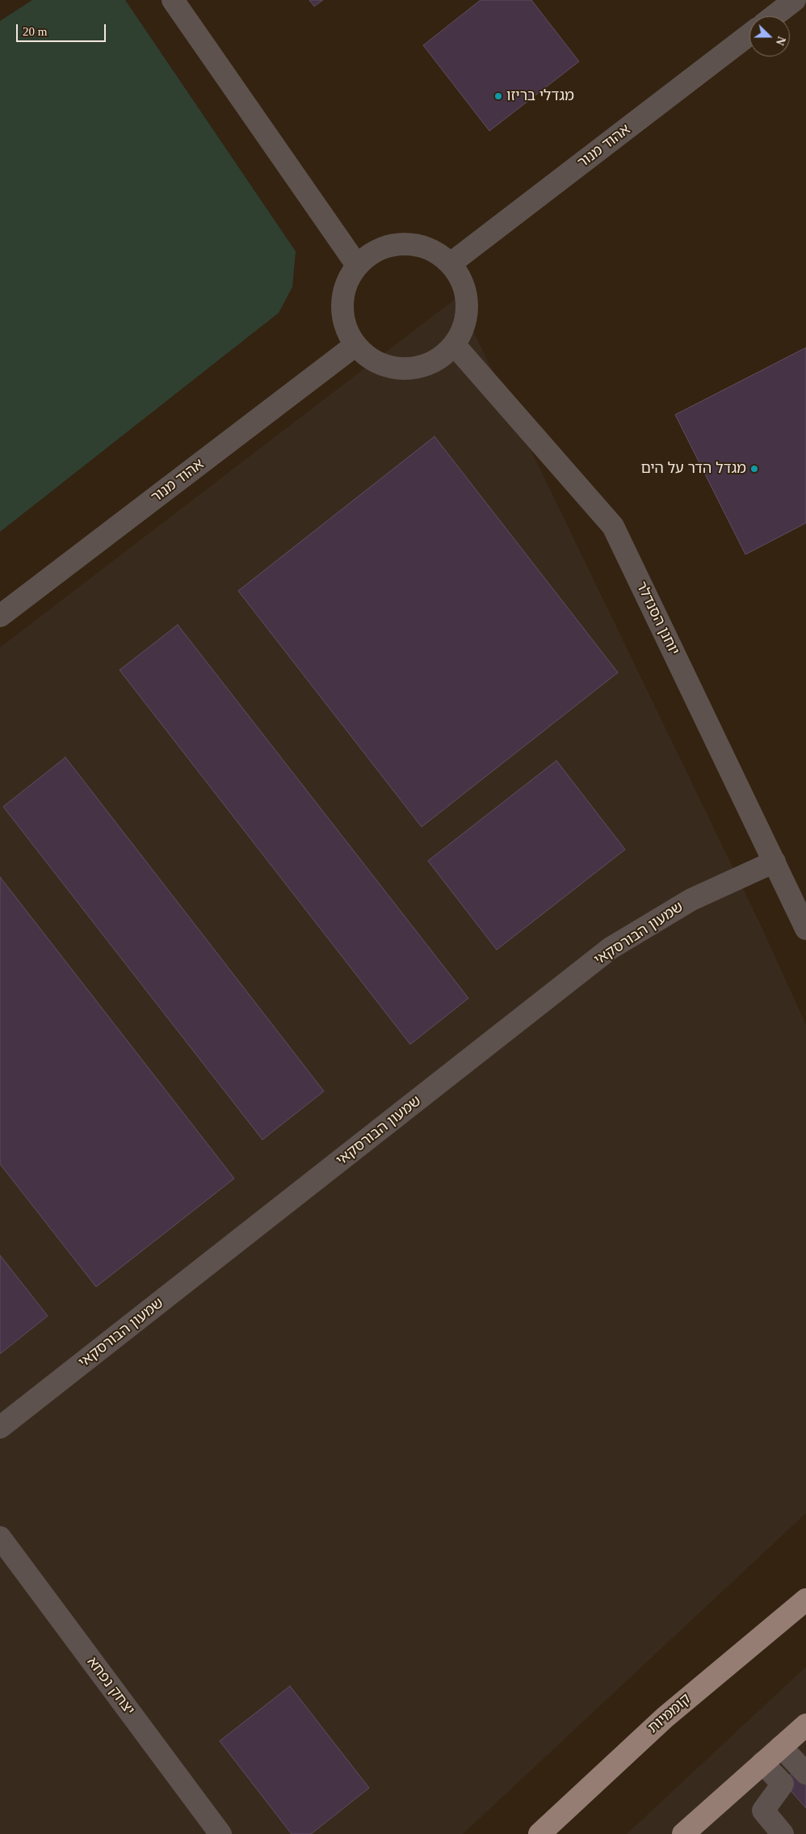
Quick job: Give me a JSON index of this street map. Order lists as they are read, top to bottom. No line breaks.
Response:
{"streets":{"main road":["קוממיות"],"street":["אהוד מנור","יוחנן הסנדלר","שמעון הבורסקאי","יצחק נפחא"]},"crossings":[["אהוד מנור","יוחנן הסנדלר"],["יוחנן הסנדלר","שמעון הבורסקאי"]],"places":["מגדלי בריזו","מגדל הדר על הים"],"scale_bar":"20 m","north":"right"}
